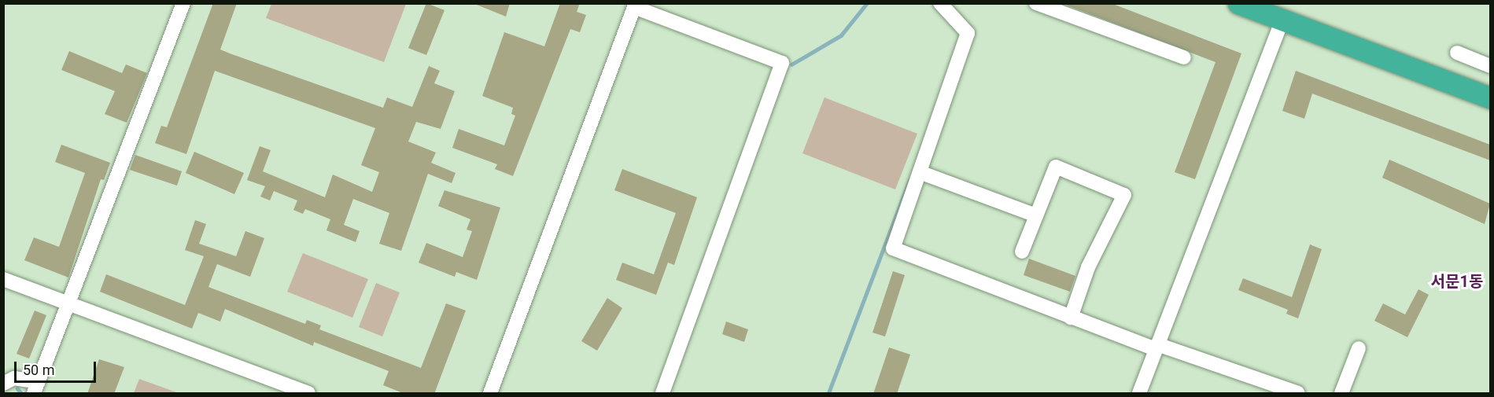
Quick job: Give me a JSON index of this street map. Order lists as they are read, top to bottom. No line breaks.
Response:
{"districts":["서문1동"],"scale_bar":"50 m"}
